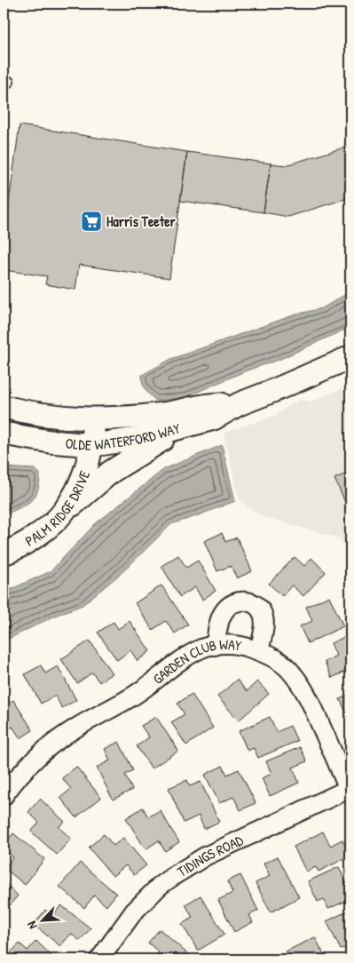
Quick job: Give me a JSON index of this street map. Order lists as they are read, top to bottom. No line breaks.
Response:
{"streets":{"street":["OLDE WATERFORD WAY","PALM RIDGE DRIVE","GARDEN CLUB WAY","TIDINGS ROAD"]},"crossings":[["OLDE WATERFORD WAY","PALM RIDGE DRIVE"],["GARDEN CLUB WAY","TIDINGS ROAD"]],"places":{"supermarket":["Harris Teeter"]},"north":"bottom left"}
